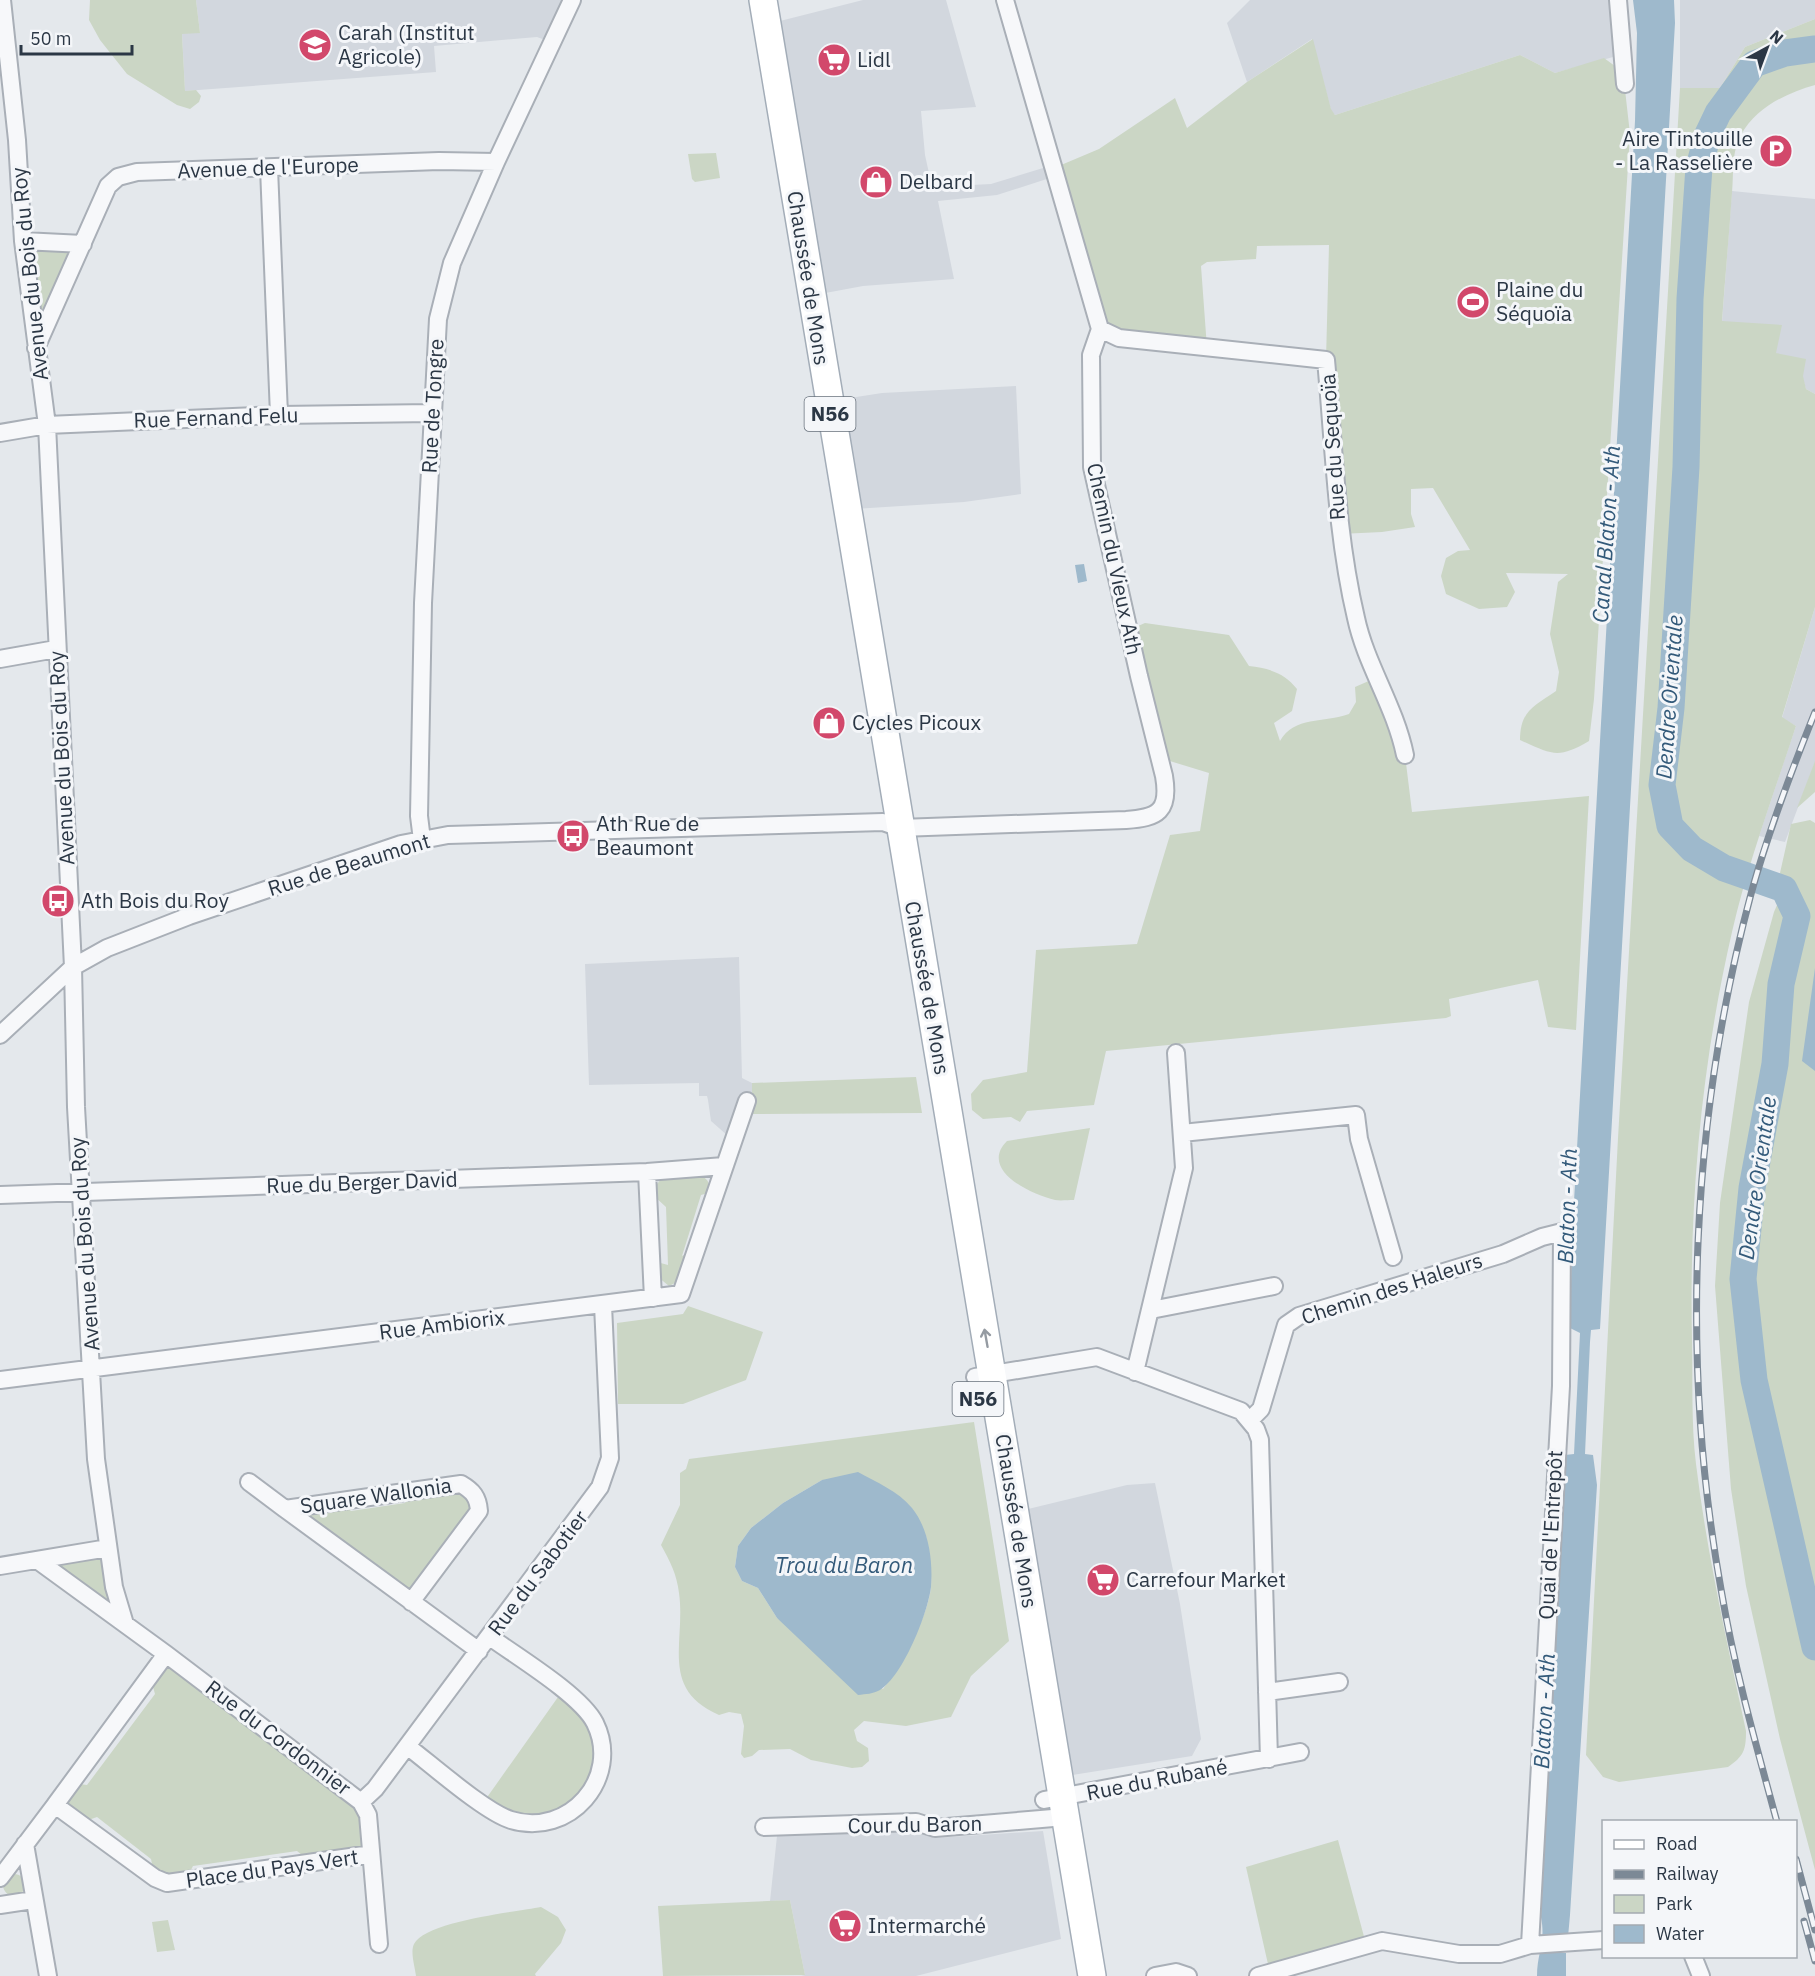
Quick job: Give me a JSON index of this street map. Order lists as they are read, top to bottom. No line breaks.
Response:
{"streets":{"main road":["Chaussée de Mons","N56"],"street":["Avenue de l'Europe","Avenue du Bois du Roy","Rue de Tongre","Rue Fernand Felu","Rue du Sequoïa","Chemin du Vieux Ath","Rue de Beaumont","Rue du Berger David","Chemin des Haleurs","Rue Ambiorix","Square Wallonia","Quai de l'Entrepôt","Rue du Sabotier","Rue du Cordonnier","Rue du Rubané","Cour du Baron","Place du Pays Vert"]},"crossings":[["Avenue de l'Europe","Avenue du Bois du Roy"],["Avenue de l'Europe","Rue de Tongre"],["Avenue du Bois du Roy","Rue Fernand Felu"],["Avenue du Bois du Roy","Rue de Beaumont"],["Avenue du Bois du Roy","Rue du Berger David"],["Avenue du Bois du Roy","Rue Ambiorix"],["Avenue du Bois du Roy","Rue du Cordonnier"],["Chaussée de Mons","Chemin du Vieux Ath"],["Chaussée de Mons","Rue de Beaumont"],["Chaussée de Mons","Rue du Rubané"],["Chaussée de Mons","Cour du Baron"],["Rue de Tongre","Rue Fernand Felu"],["Rue de Tongre","Rue de Beaumont"],["Rue du Sequoïa","Chemin du Vieux Ath"],["Chemin du Vieux Ath","Rue de Beaumont"],["Rue du Berger David","Rue Ambiorix"],["Chemin des Haleurs","Quai de l'Entrepôt"],["Rue Ambiorix","Rue du Sabotier"],["Square Wallonia","Rue du Sabotier"],["Rue du Sabotier","Rue du Cordonnier"],["Rue du Cordonnier","Place du Pays Vert"],["Rue du Rubané","Cour du Baron"]],"water":["Canal Blaton - Ath","Dendre Orientale","Blaton - Ath","Trou du Baron"],"places":{"school or university":["Carah (Institut Agricole)"],"supermarket":["Lidl","Carrefour Market","Intermarché"],"parking":["Aire Tintouille - La Rasselière"],"shop":["Delbard","Cycles Picoux"],"sports":["Plaine du Séquoïa"],"bus stop":["Ath Rue de Beaumont","Ath Bois du Roy"]},"legend":["Road","Railway","Park","Water"],"scale_bar":"50 m","north":"top right"}
